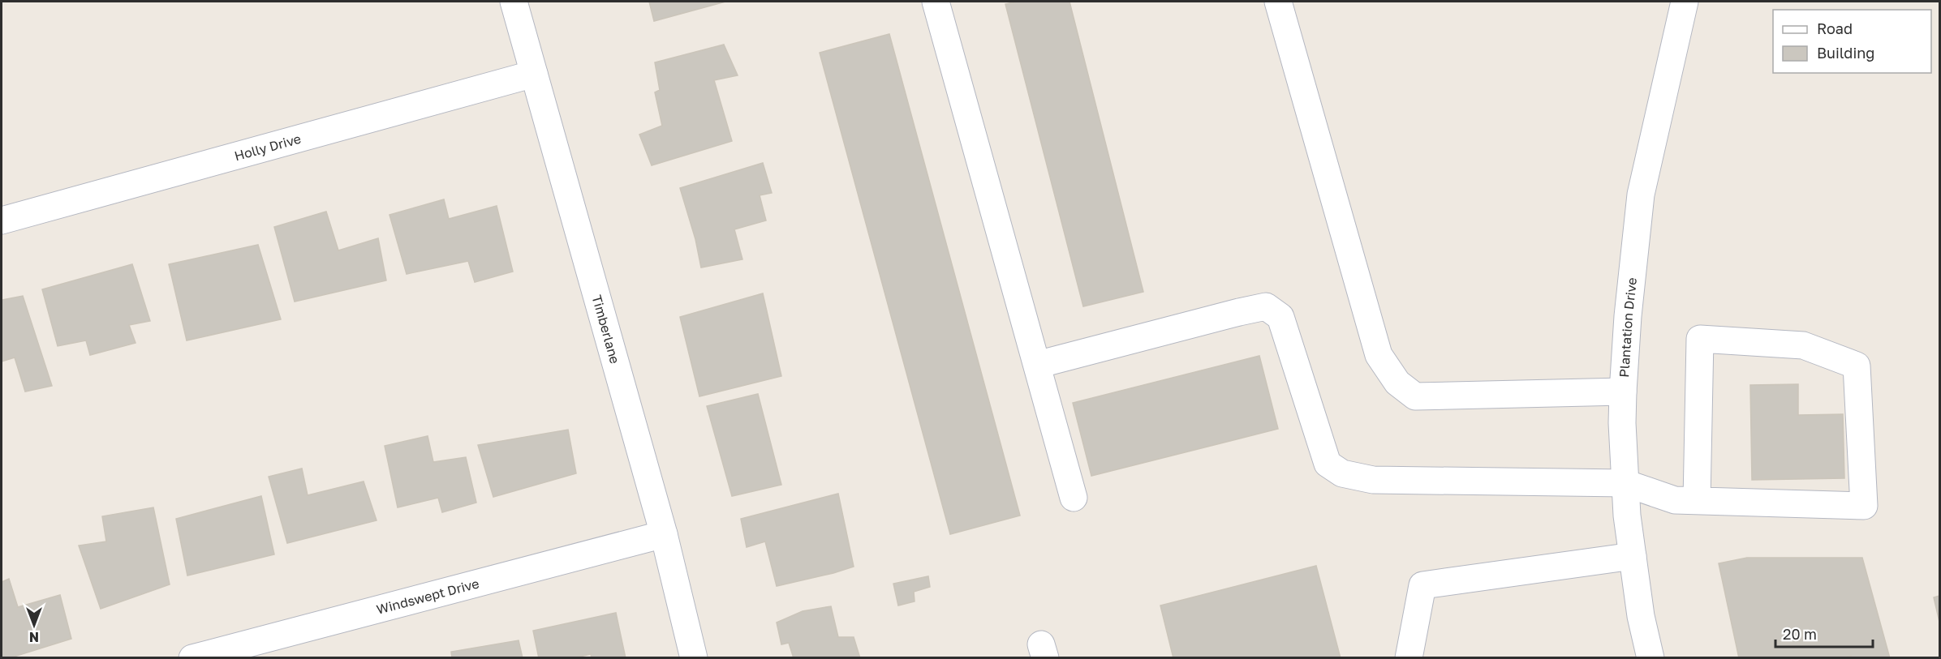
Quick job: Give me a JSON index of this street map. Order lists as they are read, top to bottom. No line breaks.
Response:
{"streets":{"street":["Holly Drive","Plantation Drive","Timberlane","Windswept Drive"]},"crossings":[["Holly Drive","Timberlane"],["Timberlane","Windswept Drive"]],"legend":["Road","Building"],"scale_bar":"20 m","north":"bottom"}
